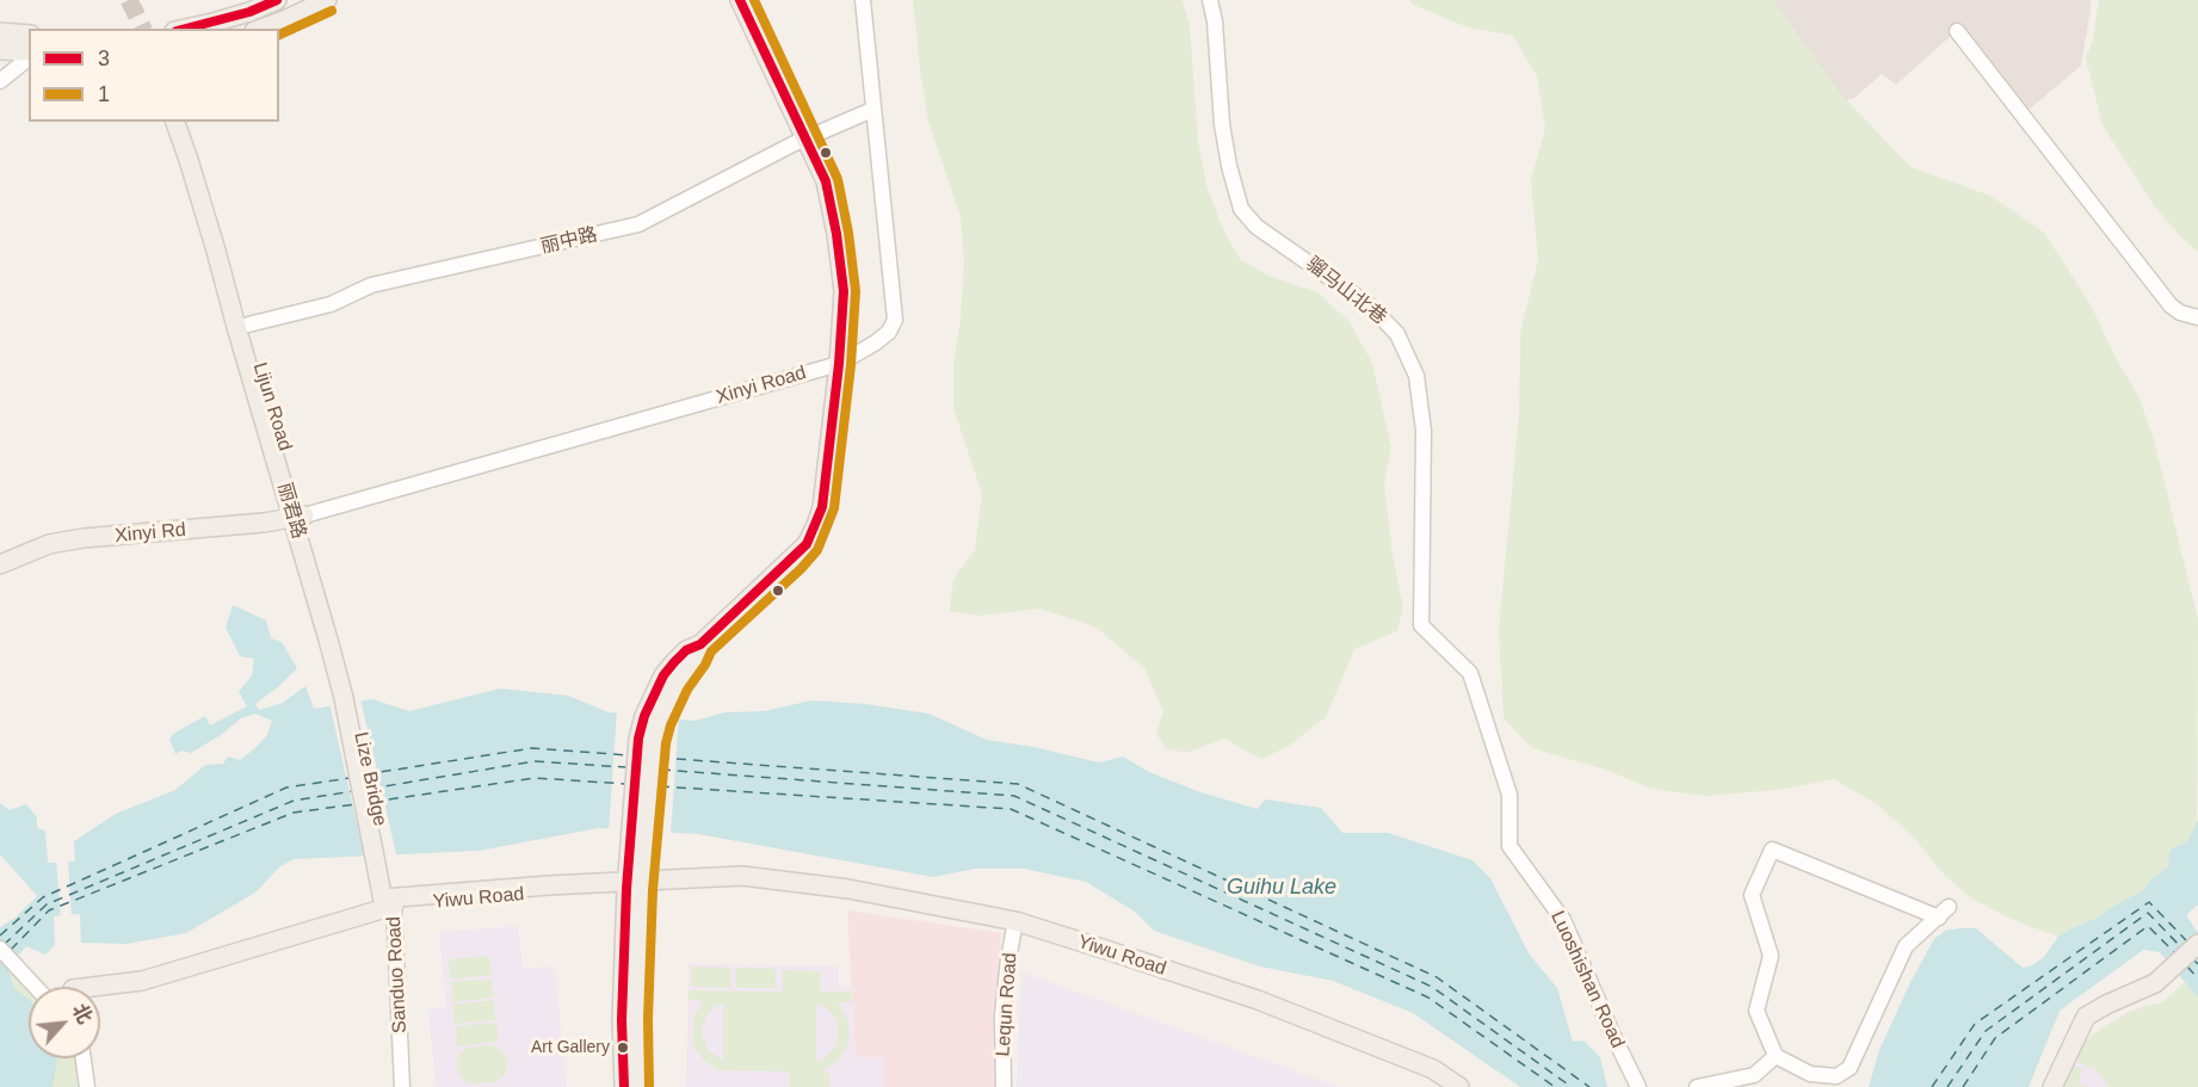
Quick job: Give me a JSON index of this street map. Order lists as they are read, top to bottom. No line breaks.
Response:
{"streets":{"main road":["Lijun Road","丽君路","Xinyi Rd","Lize Bridge","Yiwu Road","Sanduo Road"],"street":["丽中路","骝马山北巷","Xinyi Road","Luoshishan Road","Lequn Road"]},"crossings":[["丽中路","Xinyi Road"],["丽中路","Lijun Road"],["骝马山北巷","Luoshishan Road"],["Xinyi Road","Lijun Road"],["Xinyi Road","丽君路"],["Xinyi Road","Xinyi Rd"],["Lijun Road","丽君路"],["Lijun Road","Xinyi Rd"],["Lijun Road","Lize Bridge"],["丽君路","Xinyi Rd"],["Lize Bridge","Sanduo Road"],["Yiwu Road","Sanduo Road"],["Yiwu Road","Lequn Road"]],"water":["Guihu Lake"],"places":["Art Gallery"],"lines":["transit line 3","transit line 1"],"legend":["3","1"],"north":"top right"}
